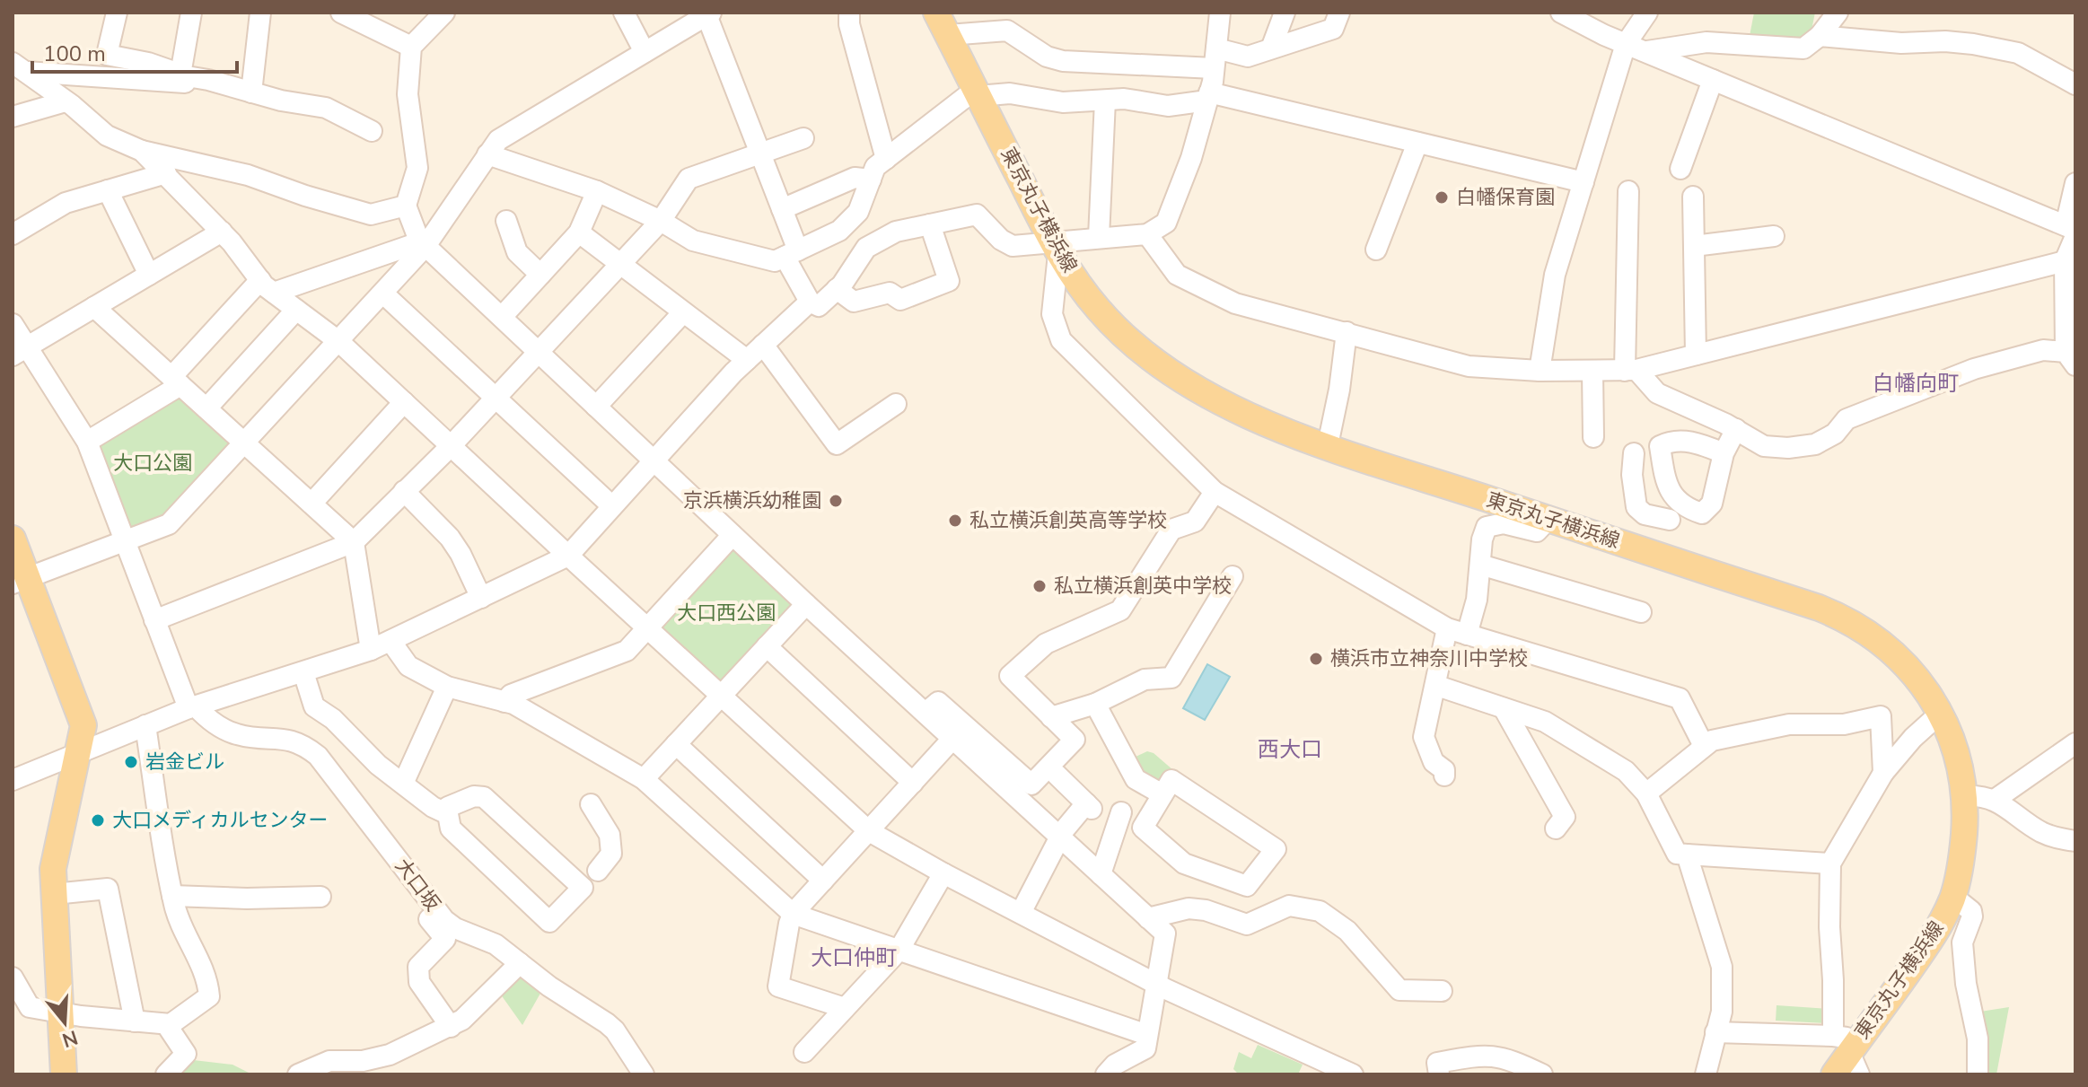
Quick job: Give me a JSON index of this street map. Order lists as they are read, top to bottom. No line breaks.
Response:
{"streets":{"main road":["東京丸子横浜線"],"street":["大口坂"]},"districts":["白幡向町","西大口","大口仲町"],"parks":["大口公園","大口西公園"],"places":["白幡保育園","京浜横浜幼稚園","私立横浜創英高等学校","私立横浜創英中学校","横浜市立神奈川中学校","岩金ビル","大口メディカルセンター"],"scale_bar":"100 m","north":"bottom"}
